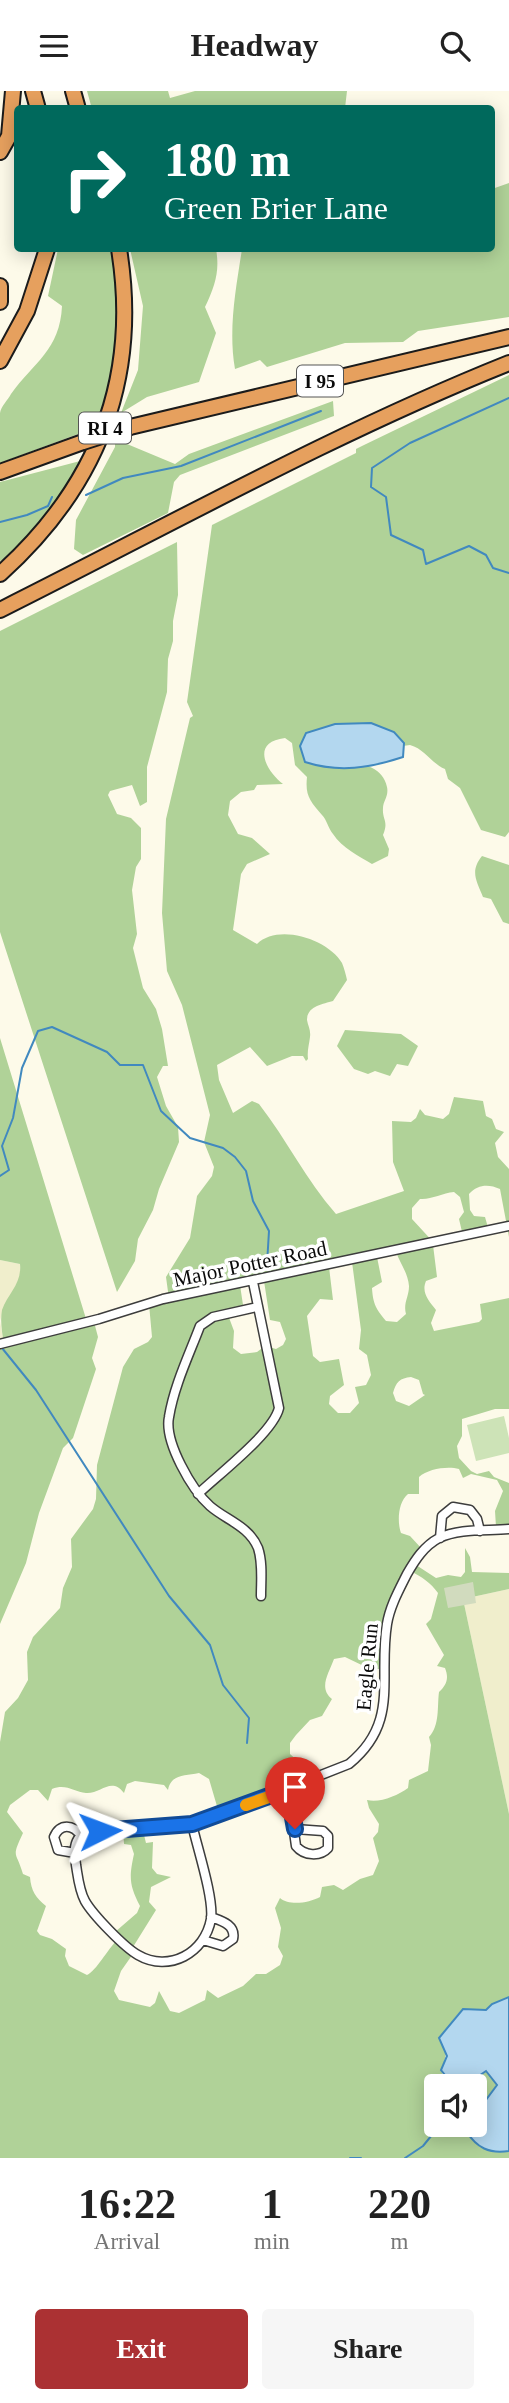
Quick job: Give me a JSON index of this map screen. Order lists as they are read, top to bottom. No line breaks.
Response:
{"streets":{"highway":["I 95","RI 4"],"street":["Major Potter Road","Eagle Run"]},"page":{"header":"Headway","turn":["180 m","Green Brier Lane"],"eta":["16:22","Arrival","1","min","220","m"],"buttons":["Exit","Share"]}}
